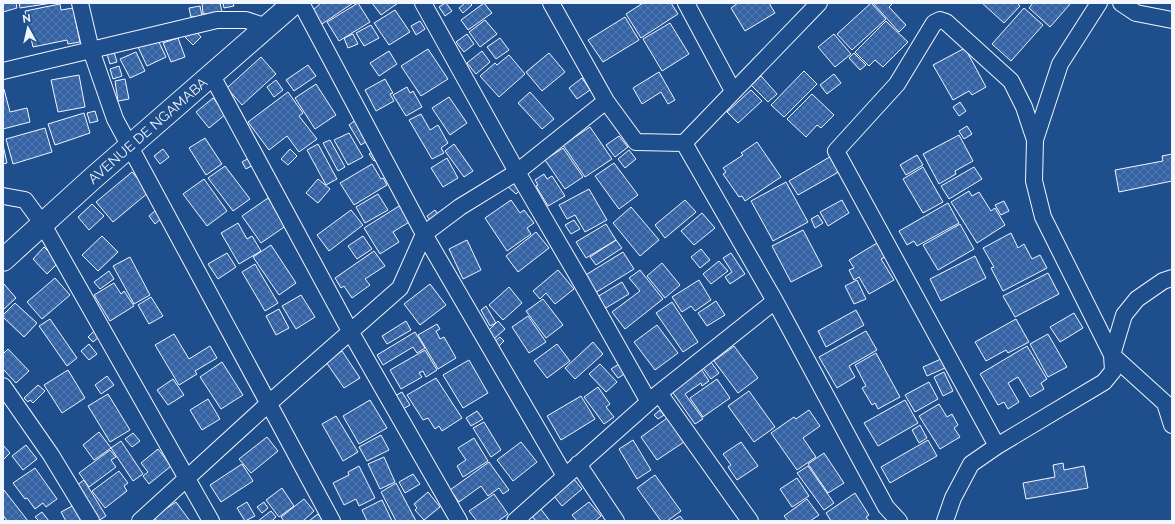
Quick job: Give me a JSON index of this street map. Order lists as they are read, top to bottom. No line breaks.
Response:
{"streets":{"main road":["AVENUE DE NGAMABA"]},"north":"top"}
